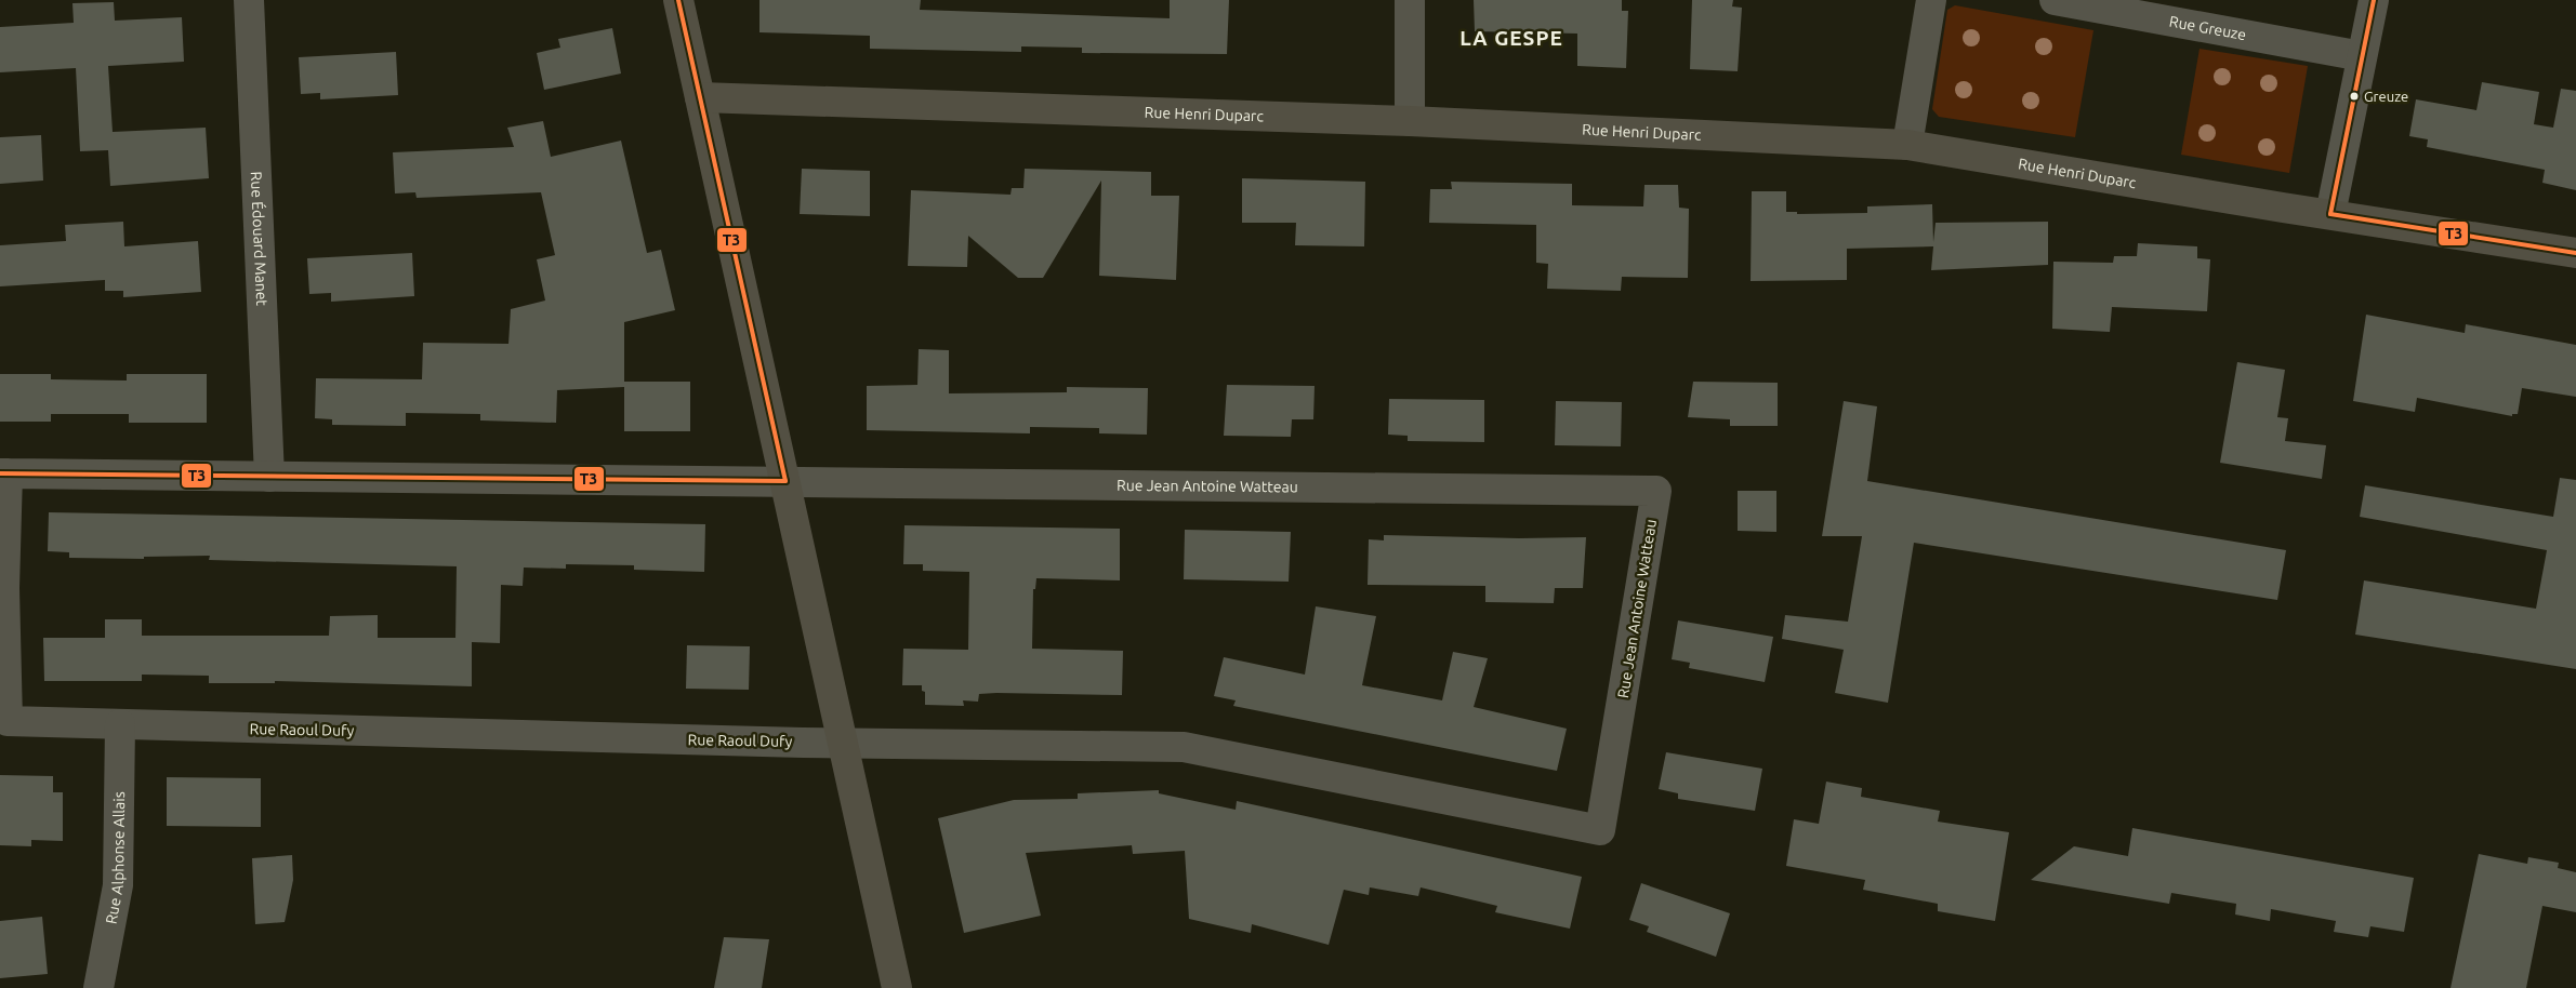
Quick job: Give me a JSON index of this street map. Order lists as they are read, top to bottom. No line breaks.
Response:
{"streets":{"street":["Rue Greuze","Rue Henri Duparc","Rue Édouard Manet","Rue Jean Antoine Watteau","Rue Raoul Dufy","Rue Alphonse Allais"]},"crossings":[["Rue Jean Antoine Watteau","Rue Raoul Dufy"],["Rue Raoul Dufy","Rue Alphonse Allais"]],"districts":["LA GESPE"],"places":["Greuze"],"lines":["transit line T3"]}
